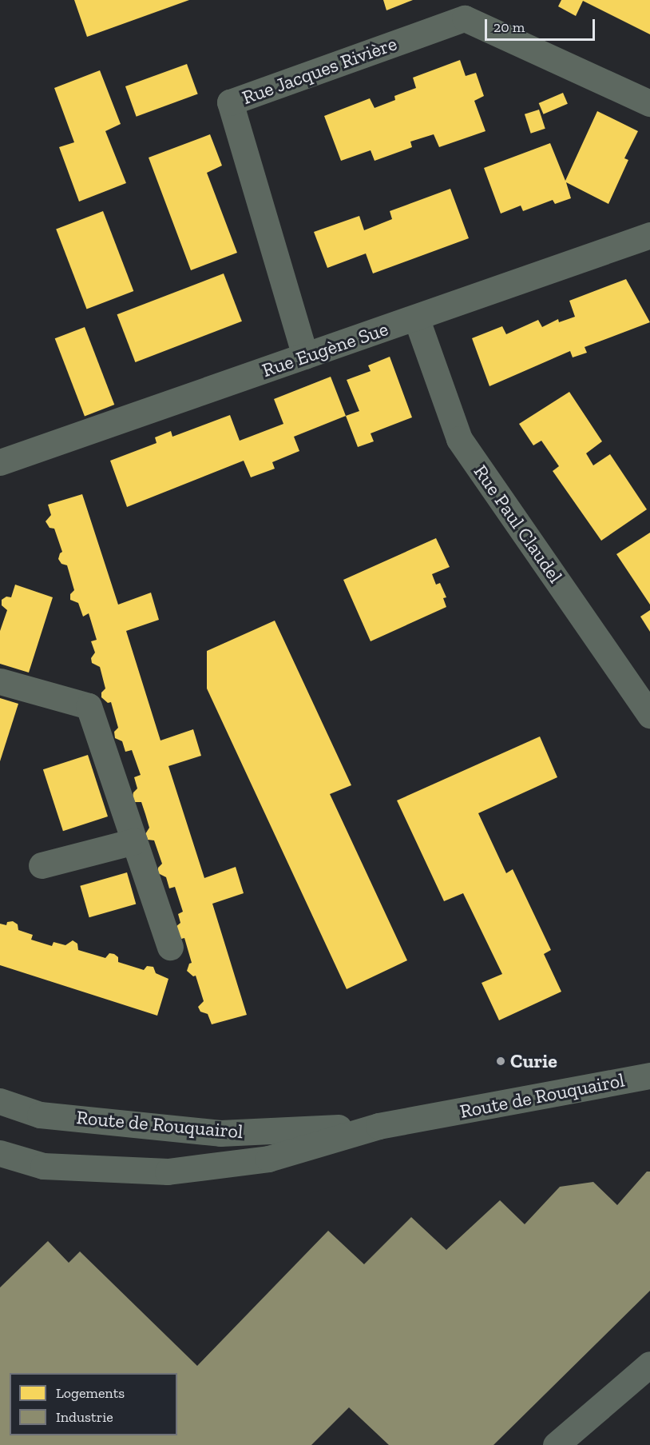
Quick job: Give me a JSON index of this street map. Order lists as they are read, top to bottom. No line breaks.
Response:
{"streets":{"street":["Rue Jacques Rivière","Rue Eugène Sue","Rue Paul Claudel","Route de Rouquairol"]},"crossings":[["Rue Jacques Rivière","Rue Eugène Sue"],["Rue Eugène Sue","Rue Paul Claudel"]],"places":["Curie"],"legend":["Logements","Industrie"],"scale_bar":"20 m"}
